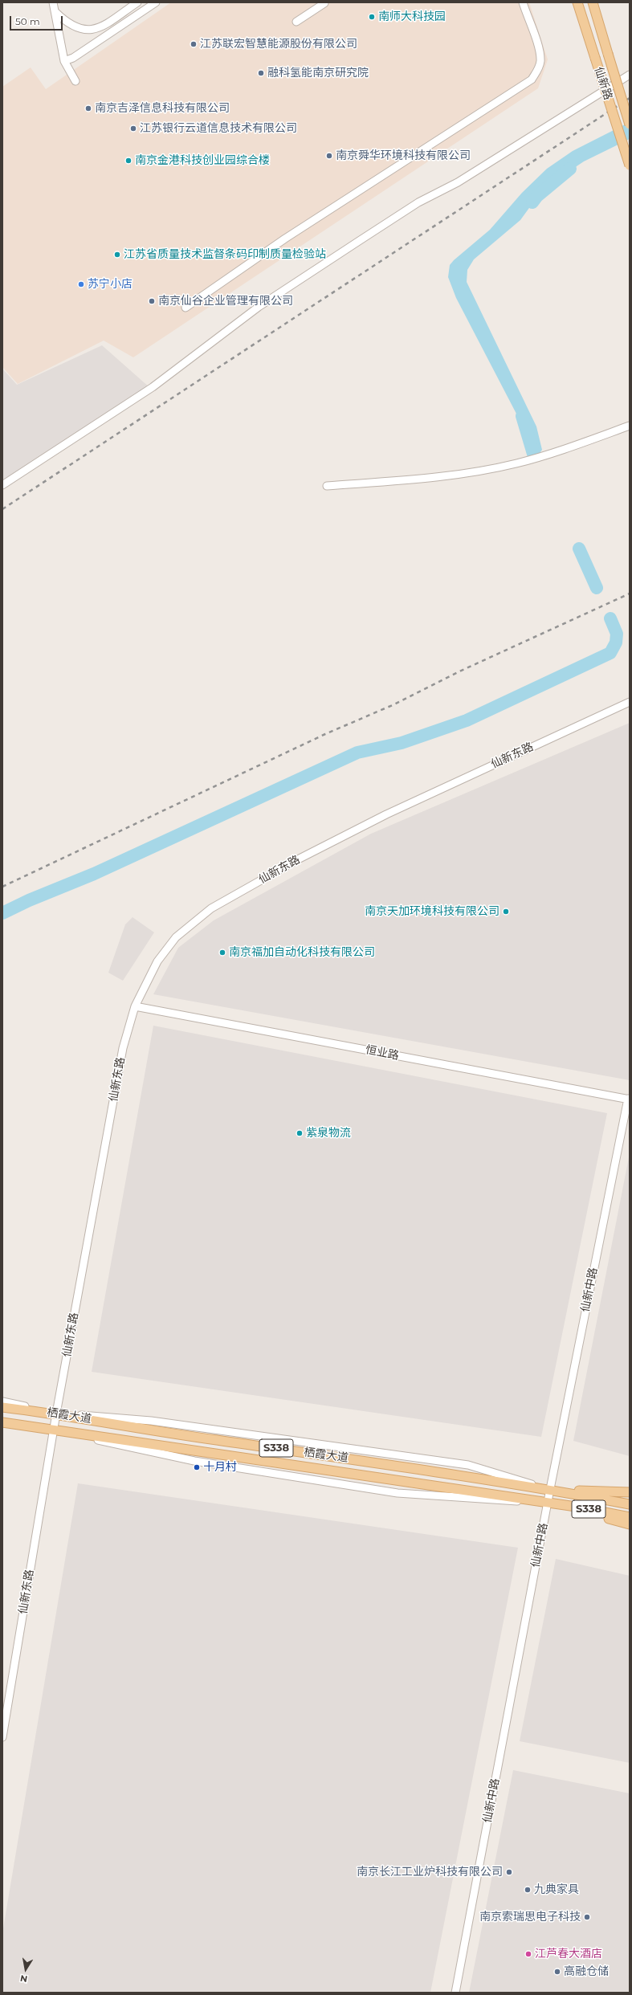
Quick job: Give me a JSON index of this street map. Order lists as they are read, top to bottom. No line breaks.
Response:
{"streets":{"main road":["仙新路","栖霞大道","S338"],"street":["仙新东路","恒业路","仙新中路"]},"crossings":[["仙新东路","恒业路"],["仙新东路","栖霞大道"],["恒业路","仙新中路"],["仙新中路","栖霞大道"]],"places":["南师大科技园","江苏联宏智慧能源股份有限公司","融科氢能南京研究院","南京吉泽信息科技有限公司","江苏银行云道信息技术有限公司","南京舜华环境科技有限公司","南京金港科技创业园综合楼","江苏省质量技术监督条码印制质量检验站","苏宁小店","南京仙谷企业管理有限公司","南京天加环境科技有限公司","南京福加自动化科技有限公司","紫泉物流","十月村","南京长江工业炉科技有限公司","九典家具","南京索瑞思电子科技","江芦春大酒店","高融仓储"],"scale_bar":"50 m","north":"bottom"}
